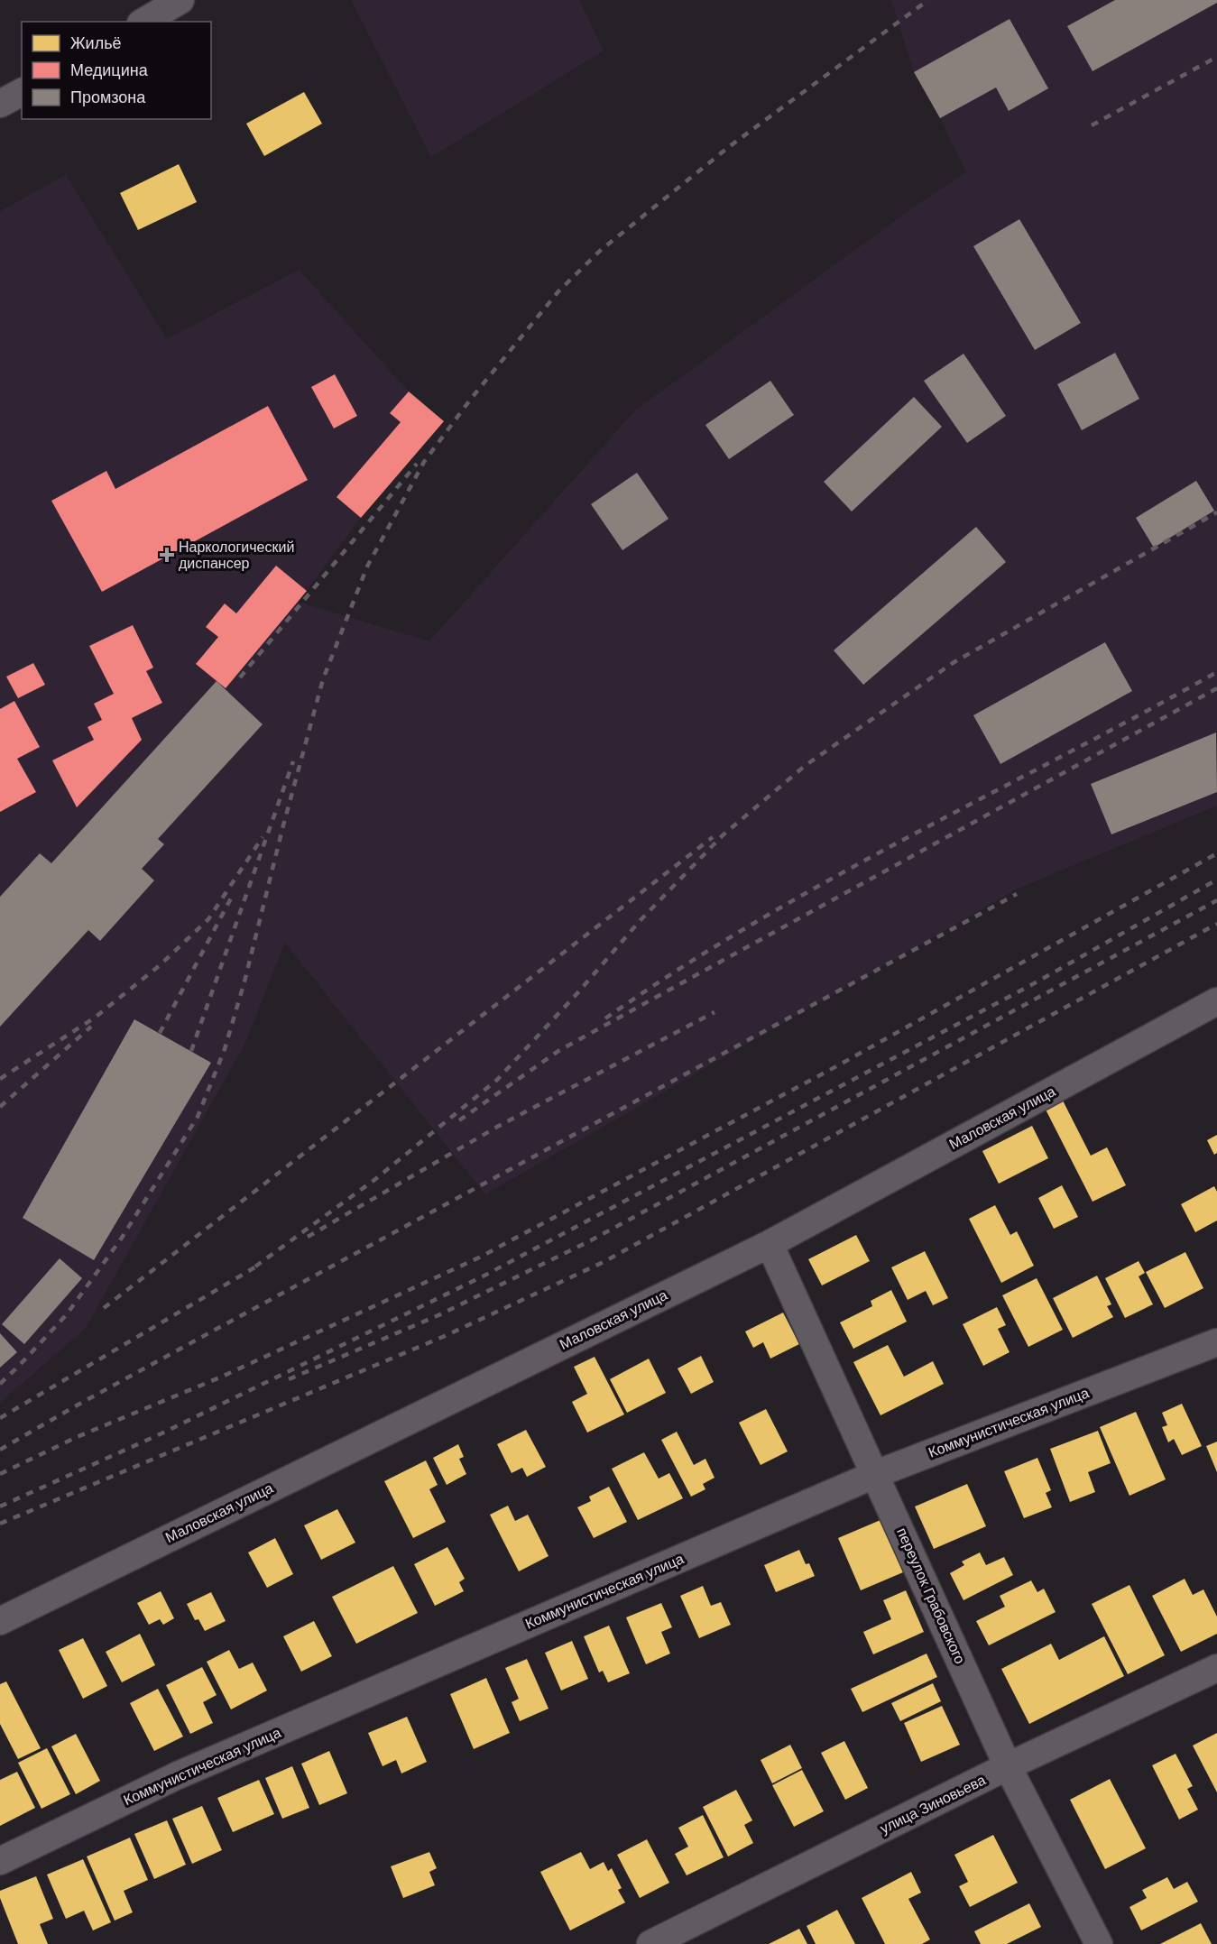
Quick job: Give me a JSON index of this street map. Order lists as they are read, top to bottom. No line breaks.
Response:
{"streets":{"street":["Маловская улица","Коммунистическая улица","переулок Грабовского","улица Зиновьева"]},"crossings":[["Маловская улица","переулок Грабовского"],["Коммунистическая улица","переулок Грабовского"],["переулок Грабовского","улица Зиновьева"]],"places":{"health":["Наркологический диспансер"]},"legend":["Жильё","Медицина","Промзона"]}
